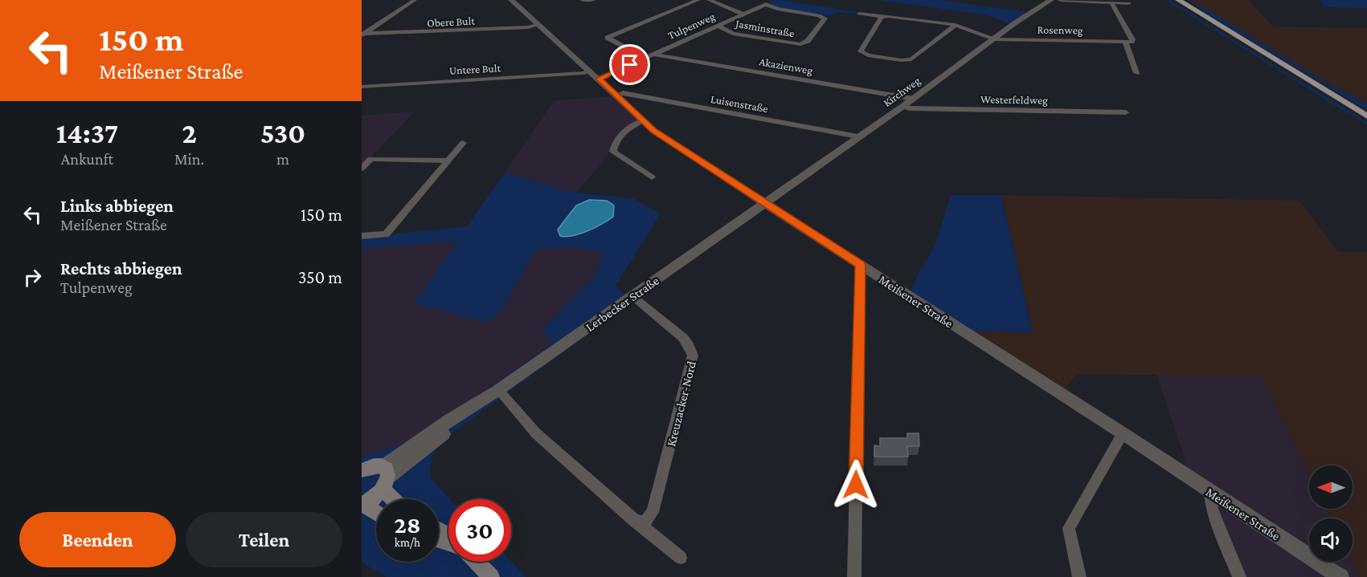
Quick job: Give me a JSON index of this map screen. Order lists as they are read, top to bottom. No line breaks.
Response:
{"streets":{"street":["Obere Bult","Tulpenweg","Jasminstraße","Rosenweg","Akazienweg","Untere Bult","Kirchweg","Westerfeldweg","Luisenstraße","Meißener Straße","Lerbecker Straße","Kreuzacker-Nord"]},"crossings":[["Obere Bult","Meißener Straße"],["Tulpenweg","Jasminstraße"],["Tulpenweg","Akazienweg"],["Tulpenweg","Meißener Straße"],["Rosenweg","Kirchweg"],["Akazienweg","Kirchweg"],["Untere Bult","Meißener Straße"],["Kirchweg","Westerfeldweg"],["Kirchweg","Luisenstraße"],["Kirchweg","Meißener Straße"],["Kirchweg","Lerbecker Straße"],["Luisenstraße","Meißener Straße"],["Meißener Straße","Lerbecker Straße"],["Lerbecker Straße","Kreuzacker-Nord"]],"north":"left","page":{"turn":["150 m","Meißener Straße"],"eta":["14:37","Ankunft","2","Min.","530","m"],"list":[{"name":"Links abbiegen","note":"Meißener Straße","value":"150 m"},{"name":"Rechts abbiegen","note":"Tulpenweg","value":"350 m"}],"speed":"28 km/h","limit":"30","buttons":["Beenden","Teilen"]}}
